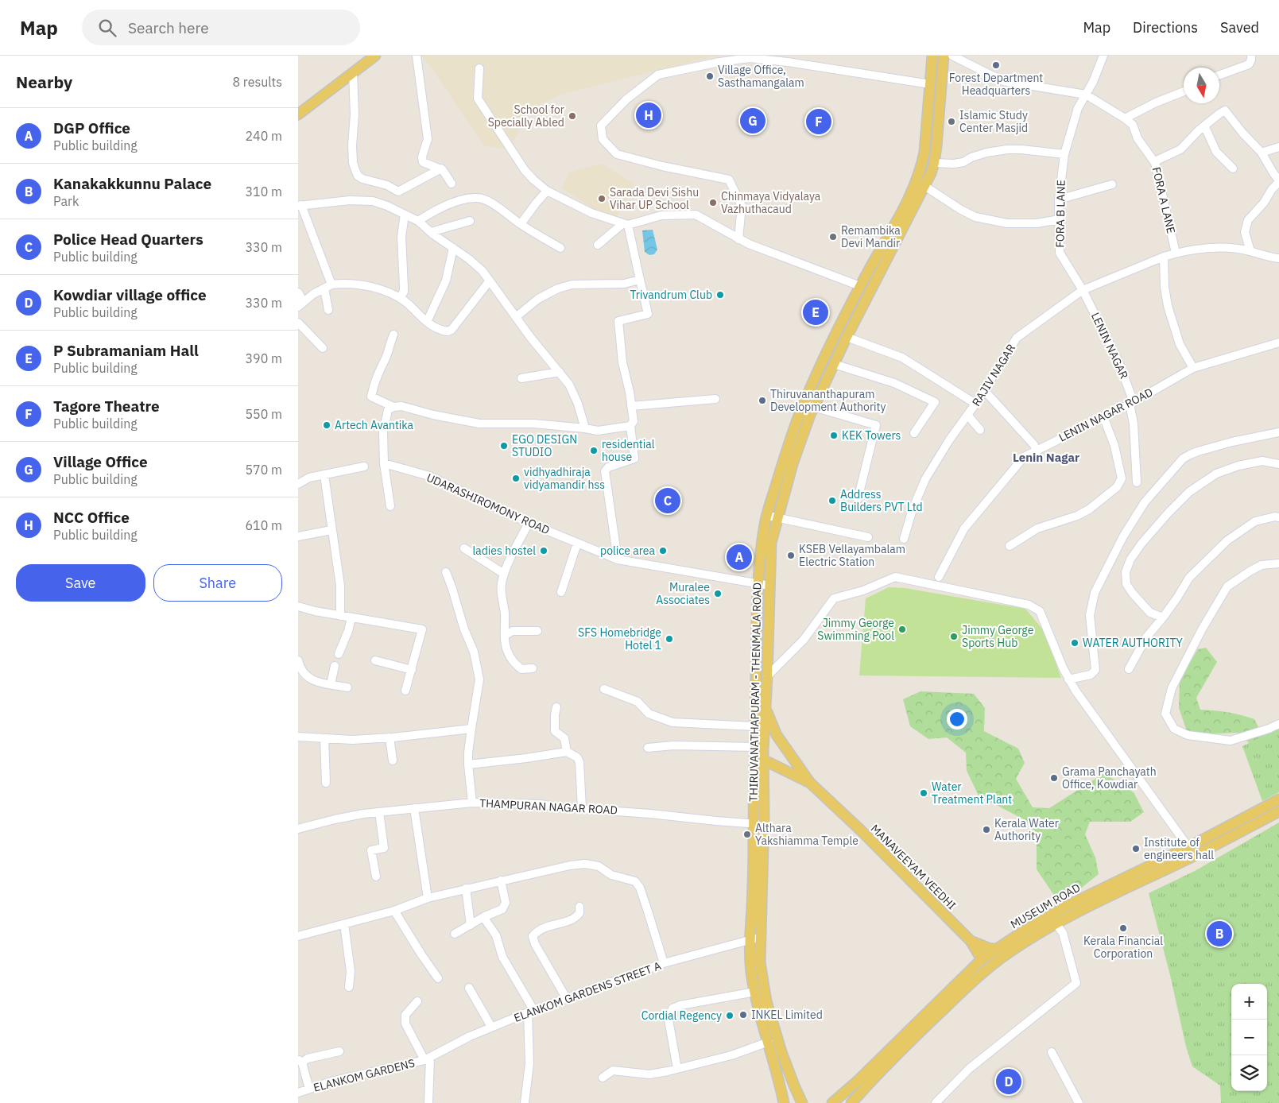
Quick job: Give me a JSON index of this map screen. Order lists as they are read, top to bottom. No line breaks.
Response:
{"streets":{"main road":["THIRUVANATHAPURAM - THENMALA ROAD","MANAVEEYAM VEEDHI","MUSEUM ROAD"],"street":["FORA A LANE","FORA B LANE","LENIN NAGAR","RAJIV NAGAR","LENIN NAGAR ROAD","UDARASHIROMONY ROAD","THAMPURAN NAGAR ROAD","ELANKOM GARDENS STREET A","ELANKOM GARDENS"]},"crossings":[["FORA A LANE","FORA B LANE"],["FORA B LANE","LENIN NAGAR"],["FORA B LANE","RAJIV NAGAR"],["LENIN NAGAR","RAJIV NAGAR"],["LENIN NAGAR","LENIN NAGAR ROAD"],["UDARASHIROMONY ROAD","THIRUVANATHAPURAM - THENMALA ROAD"],["THIRUVANATHAPURAM - THENMALA ROAD","THAMPURAN NAGAR ROAD"],["THIRUVANATHAPURAM - THENMALA ROAD","MANAVEEYAM VEEDHI"],["THIRUVANATHAPURAM - THENMALA ROAD","ELANKOM GARDENS STREET A"],["MANAVEEYAM VEEDHI","MUSEUM ROAD"],["ELANKOM GARDENS STREET A","ELANKOM GARDENS"]],"districts":["Lenin Nagar"],"places":["Forest Department Headquarters","Village Office, Sasthamangalam","School for Specially Abled","Islamic Study Center Masjid","Sarada Devi Sishu Vihar UP School","Chinmaya Vidyalaya Vazhuthacaud","Remambika Devi Mandir","Trivandrum Club","Thiruvananthapuram Development Authority","Artech Avantika","KEK Towers","EGO DESIGN STUDIO","residential house","vidhyadhiraja vidyamandir hss","Address Builders PVT Ltd","ladies hostel","police area","KSEB Vellayambalam Electric Station","Muralee Associates","Jimmy George Swimming Pool","Jimmy George Sports Hub","SFS Homebridge Hotel 1","WATER AUTHORITY","Grama Panchayath Office, Kowdiar","Water Treatment Plant","Kerala Water Authority","Althara Yakshiamma Temple","Institute of engineers hall","Kerala Financial Corporation","INKEL Limited","Cordial Regency"],"north":"bottom","page":{"header":"Map","search":"Search here","nav":["Map","Directions","Saved"],"heading":["Nearby","8 results"],"pins":["H","G","F","E","C","A","B","D"],"list":[{"mark":"A","name":"DGP Office","note":"Public building","value":"240 m"},{"mark":"B","name":"Kanakakkunnu Palace","note":"Park","value":"310 m"},{"mark":"C","name":"Police Head Quarters","note":"Public building","value":"330 m"},{"mark":"D","name":"Kowdiar village office","note":"Public building","value":"330 m"},{"mark":"E","name":"P Subramaniam Hall","note":"Public building","value":"390 m"},{"mark":"F","name":"Tagore Theatre","note":"Public building","value":"550 m"},{"mark":"G","name":"Village Office","note":"Public building","value":"570 m"},{"mark":"H","name":"NCC Office","note":"Public building","value":"610 m"}],"buttons":["Save","Share"],"map_buttons":["+","−"]}}
